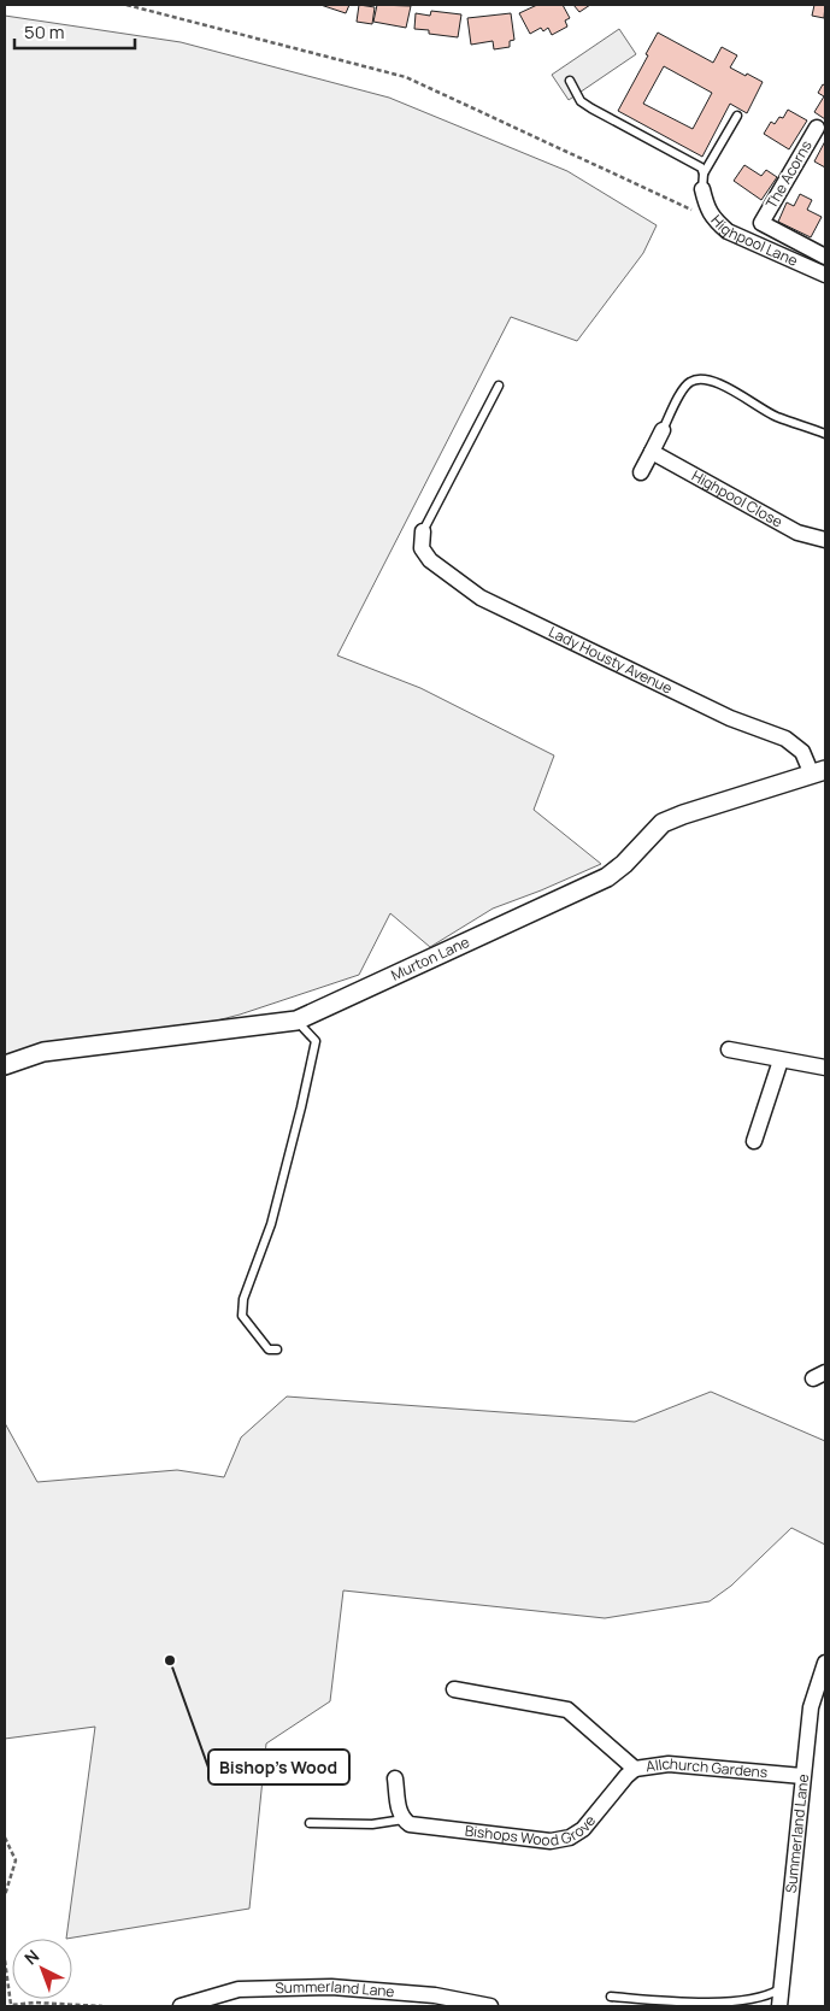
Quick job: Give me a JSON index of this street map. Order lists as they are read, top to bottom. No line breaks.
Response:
{"streets":{"street":["The Acorns","Highpool Lane","Highpool Close","Lady Housty Avenue","Murton Lane","Allchurch Gardens","Bishops Wood Grove","Summerland Lane"]},"crossings":[["Lady Housty Avenue","Murton Lane"],["Allchurch Gardens","Bishops Wood Grove"],["Allchurch Gardens","Summerland Lane"]],"places":["Bishop's Wood"],"scale_bar":"50 m","north":"top left"}
